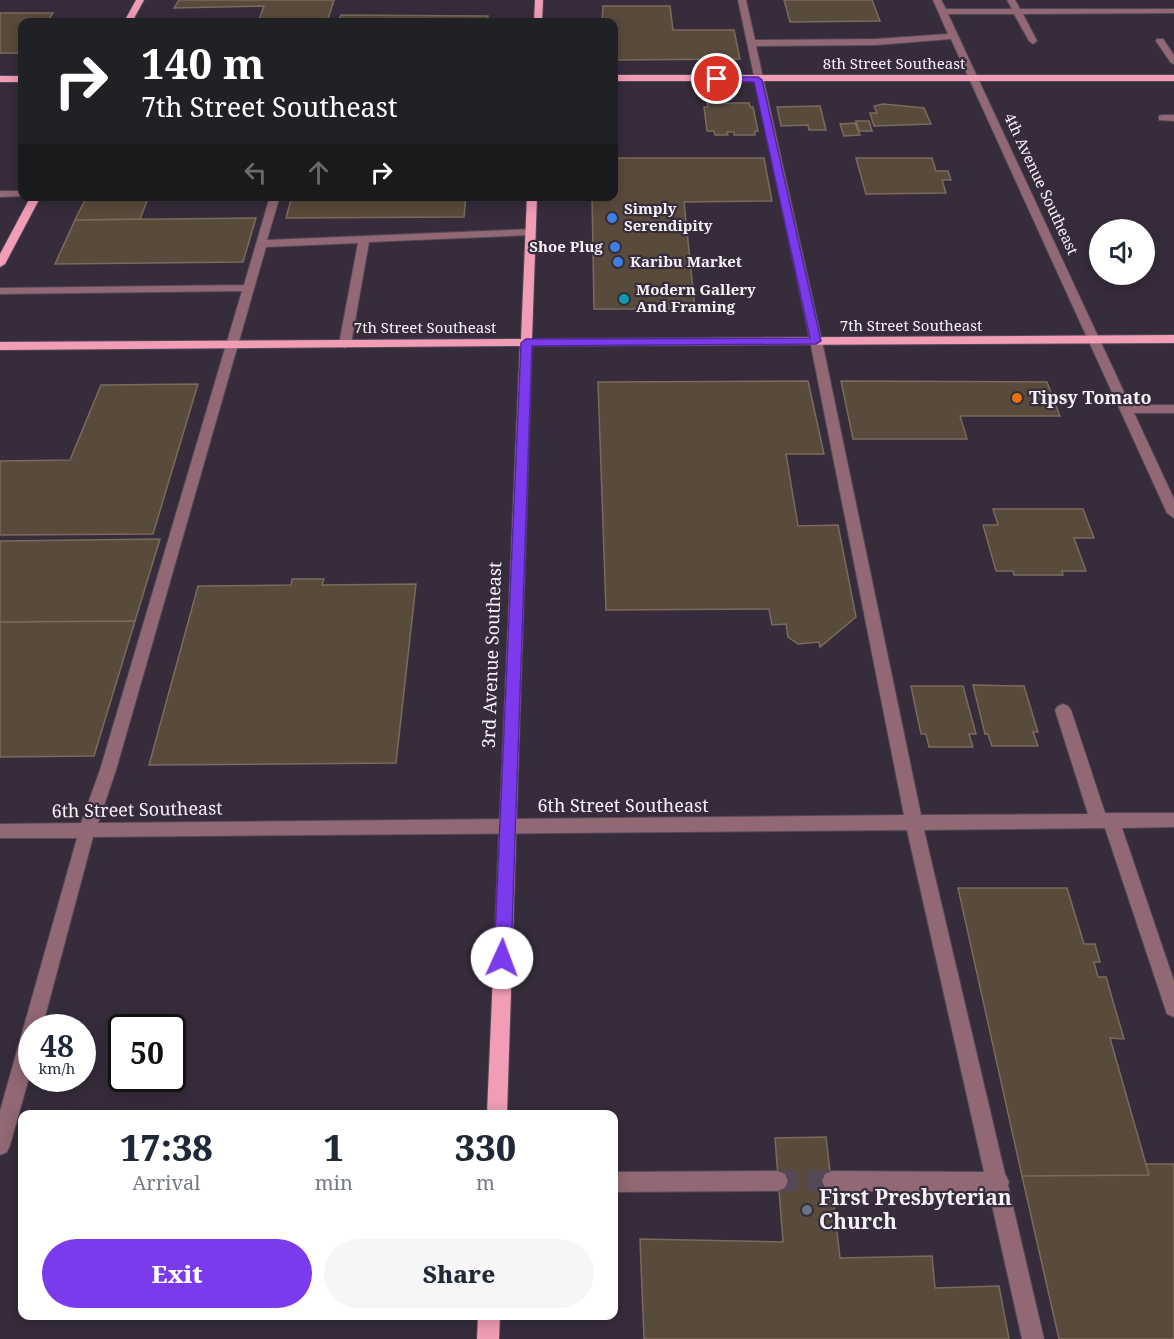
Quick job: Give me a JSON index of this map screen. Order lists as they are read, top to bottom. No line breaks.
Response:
{"streets":{"main road":["8th Street Southeast","7th Street Southeast","3rd Avenue Southeast"],"street":["4th Avenue Southeast","6th Street Southeast"]},"crossings":[["8th Street Southeast","4th Avenue Southeast"],["4th Avenue Southeast","7th Street Southeast"],["7th Street Southeast","3rd Avenue Southeast"],["3rd Avenue Southeast","6th Street Southeast"]],"places":["Simply Serendipity","Shoe Plug","Karibu Market","Modern Gallery And Framing","Tipsy Tomato","First Presbyterian Church"],"page":{"turn":["140 m","7th Street Southeast"],"speed":"48 km/h","limit":"50","eta":["17:38","Arrival","1","min","330","m"],"buttons":["Exit","Share"]}}
